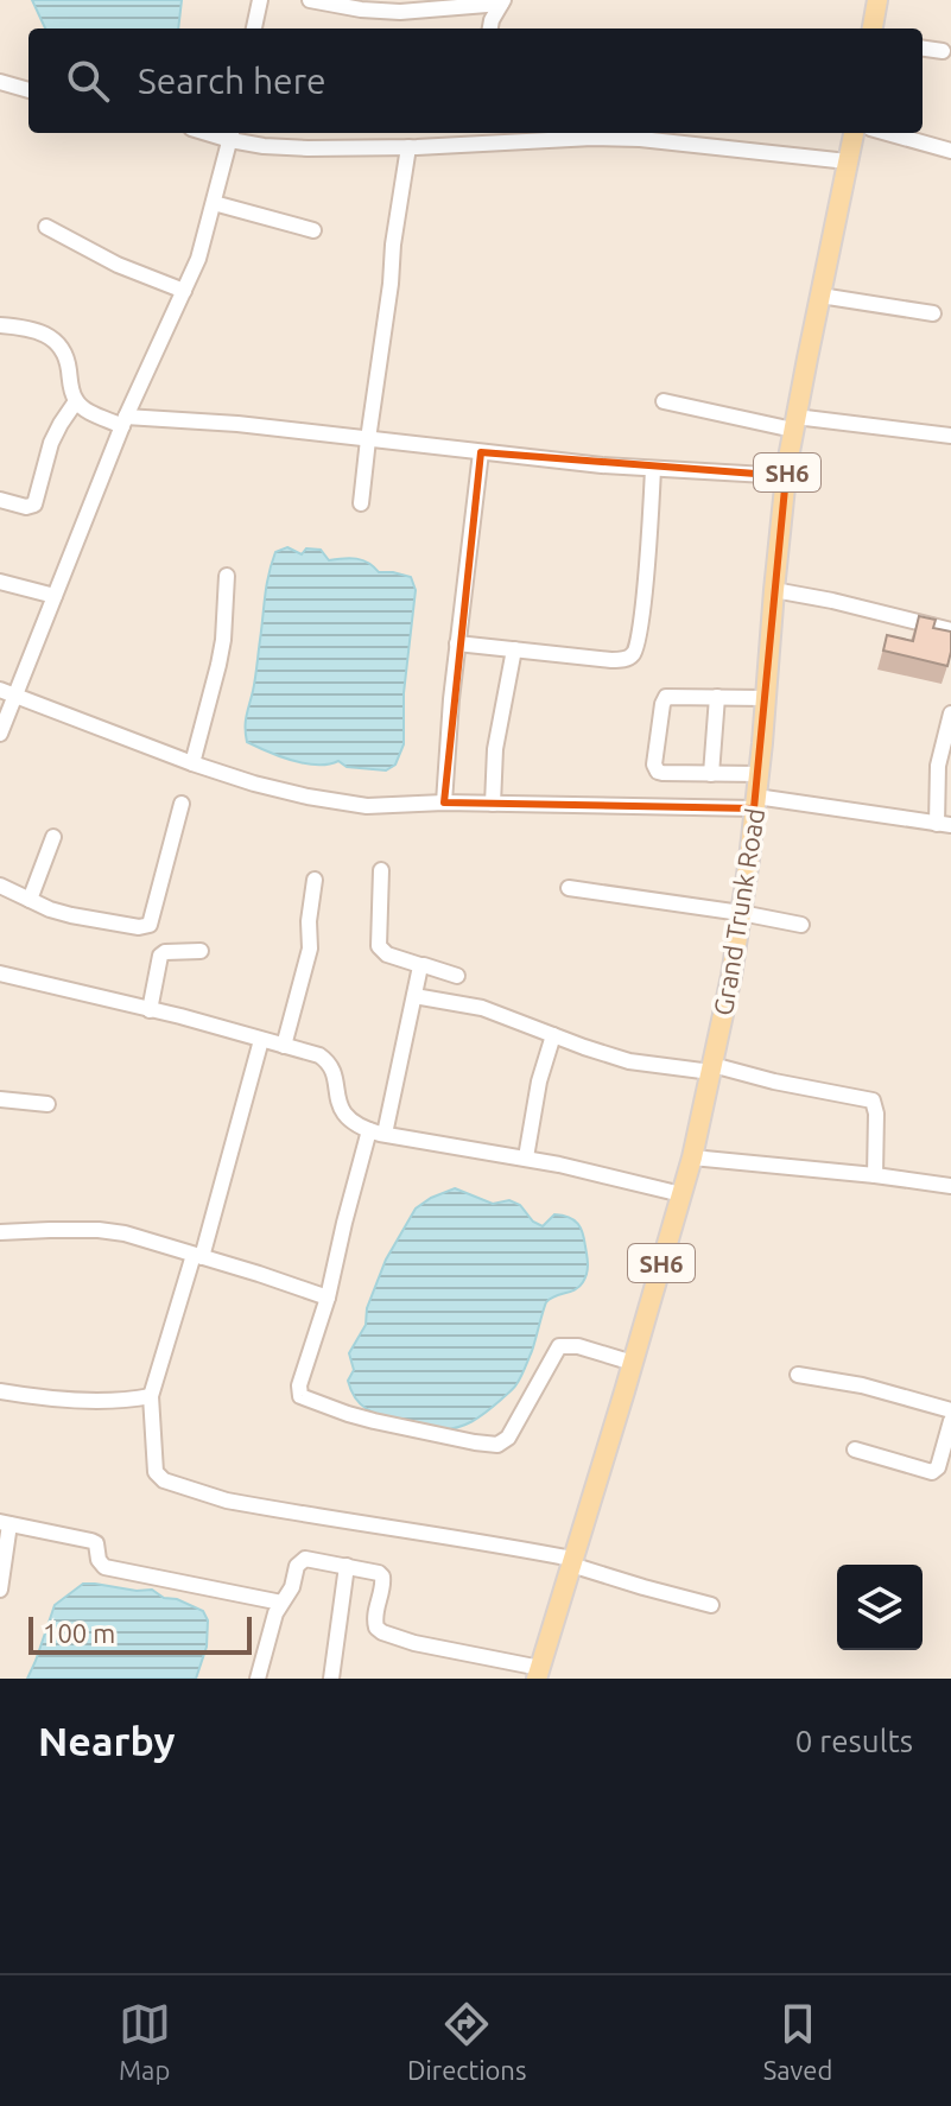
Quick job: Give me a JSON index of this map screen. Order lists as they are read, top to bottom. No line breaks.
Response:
{"streets":{"main road":["SH6","Grand Trunk Road"]},"scale_bar":"100 m","page":{"search":"Search here","scale":"100 m","heading":["Nearby","0 results"],"nav":["Map","Directions","Saved"]}}
